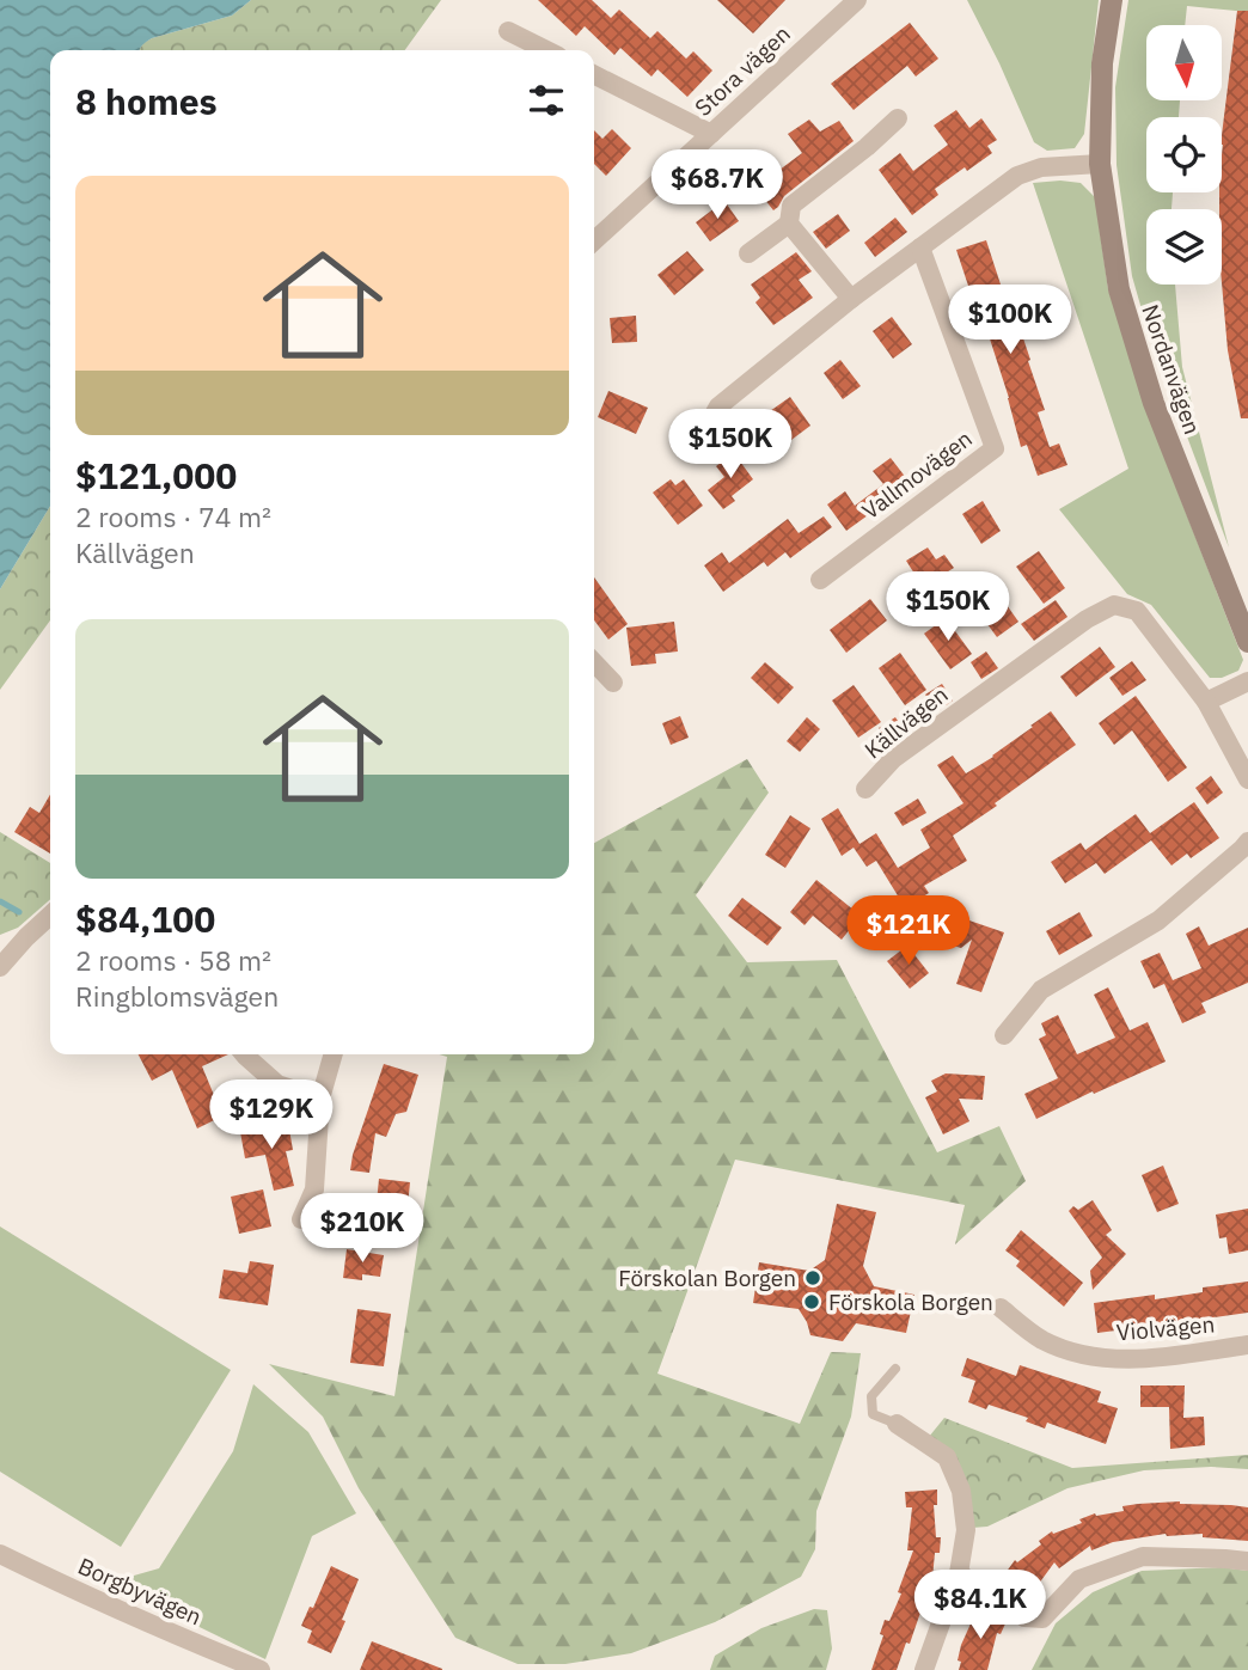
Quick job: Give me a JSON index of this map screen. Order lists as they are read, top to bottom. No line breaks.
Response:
{"streets":{"street":["Stora vägen","Nordanvägen","Vallmovägen","Källvägen","Violvägen","Borgbyvägen"]},"places":["Förskolan Borgen","Förskola Borgen"],"north":"bottom","page":{"heading":"8 homes","price":["$68.7K","$100K","$150K","$150K","$121K","$129K","$210K","$84.1K"],"list":[{"name":"$121,000","note":"2 rooms · 74 m² · Källvägen"},{"name":"$84,100","note":"2 rooms · 58 m² · Ringblomsvägen"}]}}
